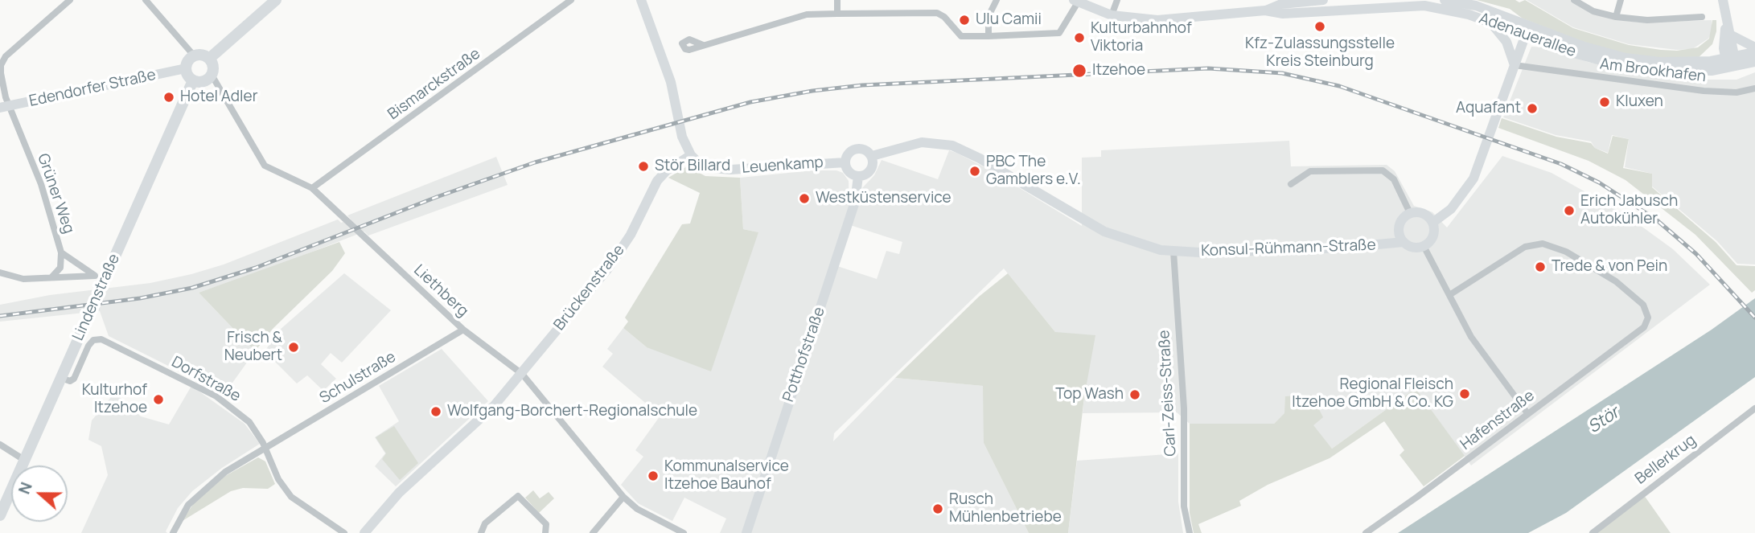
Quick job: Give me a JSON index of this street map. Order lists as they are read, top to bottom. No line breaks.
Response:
{"streets":{"main road":["Lindenstraße"],"street":["Adenauerallee","Am Brookhafen","Bismarckstraße","Edendorfer Straße","Leuenkamp","Grüner Weg","Konsul-Rühmann-Straße","Brückenstraße","Liethberg","Potthofstraße","Schulstraße","Dorfstraße","Carl-Zeiss-Straße","Hafenstraße","Bellerkrug"]},"crossings":[["Bismarckstraße","Liethberg"],["Edendorfer Straße","Grüner Weg"],["Edendorfer Straße","Liethberg"],["Edendorfer Straße","Lindenstraße"],["Leuenkamp","Konsul-Rühmann-Straße"],["Leuenkamp","Brückenstraße"],["Leuenkamp","Potthofstraße"],["Leuenkamp","Carl-Zeiss-Straße"],["Grüner Weg","Lindenstraße"],["Konsul-Rühmann-Straße","Carl-Zeiss-Straße"],["Brückenstraße","Liethberg"],["Liethberg","Lindenstraße"],["Liethberg","Schulstraße"],["Lindenstraße","Dorfstraße"],["Schulstraße","Dorfstraße"]],"water":["Stör"],"places":["Ulu Camii","Kfz-Zulassungsstelle Kreis Steinburg","Kulturbahnhof Viktoria","Itzehoe","Hotel Adler","Kluxen","Aquafant","Stör Billard","PBC The Gamblers e.V.","Westküstenservice","Erich Jabusch Autokühler","Trede & von Pein","Frisch & Neubert","Regional Fleisch Itzehoe GmbH & Co. KG","Top Wash","Kulturhof Itzehoe","Wolfgang-Borchert-Regionalschule","Kommunalservice Itzehoe Bauhof","Rusch Mühlenbetriebe"],"north":"left"}
